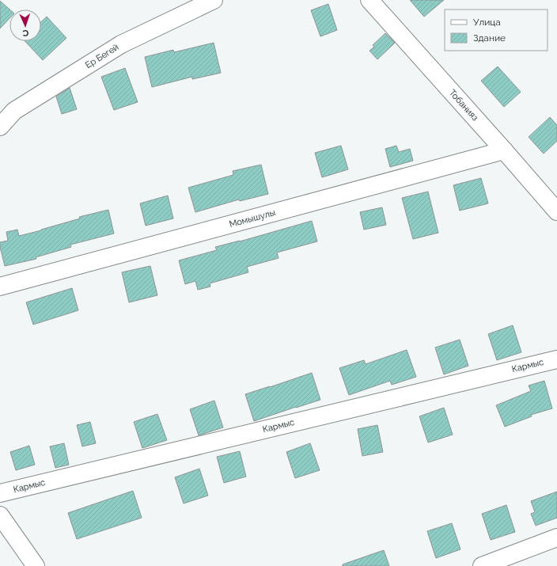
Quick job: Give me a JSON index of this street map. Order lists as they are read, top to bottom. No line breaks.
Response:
{"streets":{"street":["Ер Бегей","Тобанияз","Момышулы","Кармыс"]},"crossings":[["Тобанияз","Момышулы"]],"legend":["Улица","Здание"],"north":"bottom"}
